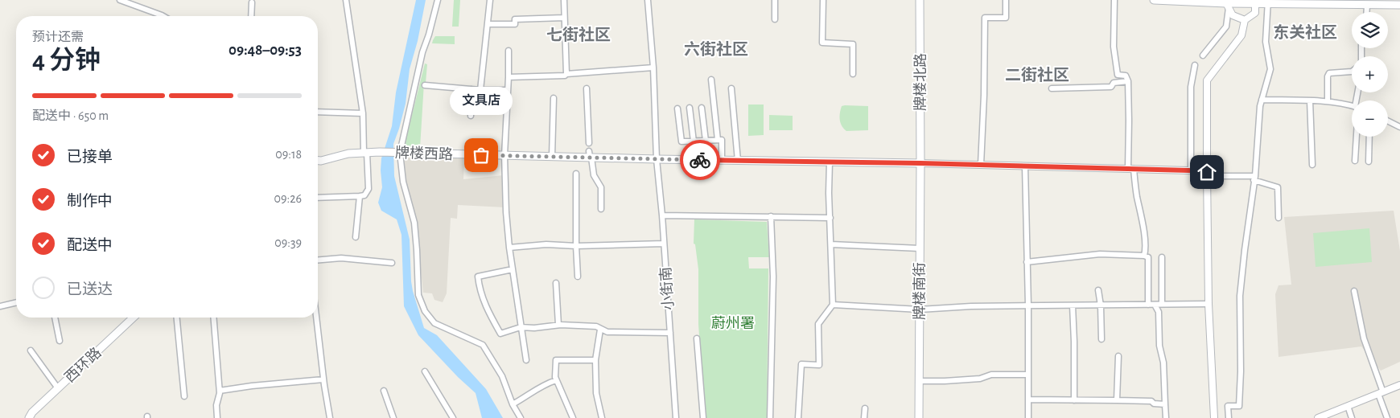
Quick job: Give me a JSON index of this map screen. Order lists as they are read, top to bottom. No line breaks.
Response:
{"streets":{"main road":["牌楼北路","牌楼西路","牌楼南街","西环路"],"street":["小街南"]},"crossings":[["牌楼北路","牌楼西路"],["牌楼北路","牌楼南街"],["牌楼西路","小街南"],["牌楼西路","牌楼南街"]],"districts":["东关社区","七街社区","六街社区","二街社区"],"parks":["蔚州署"],"places":["文具店"],"page":{"map_buttons":["+","−"],"heading":["4 分钟","预计还需","09:48–09:53"],"bar":"配送中 · 650 m","bubble":"文具店","list":[["已接单","09:18"],["制作中","09:26"],["配送中","09:39"],"已送达"]}}
